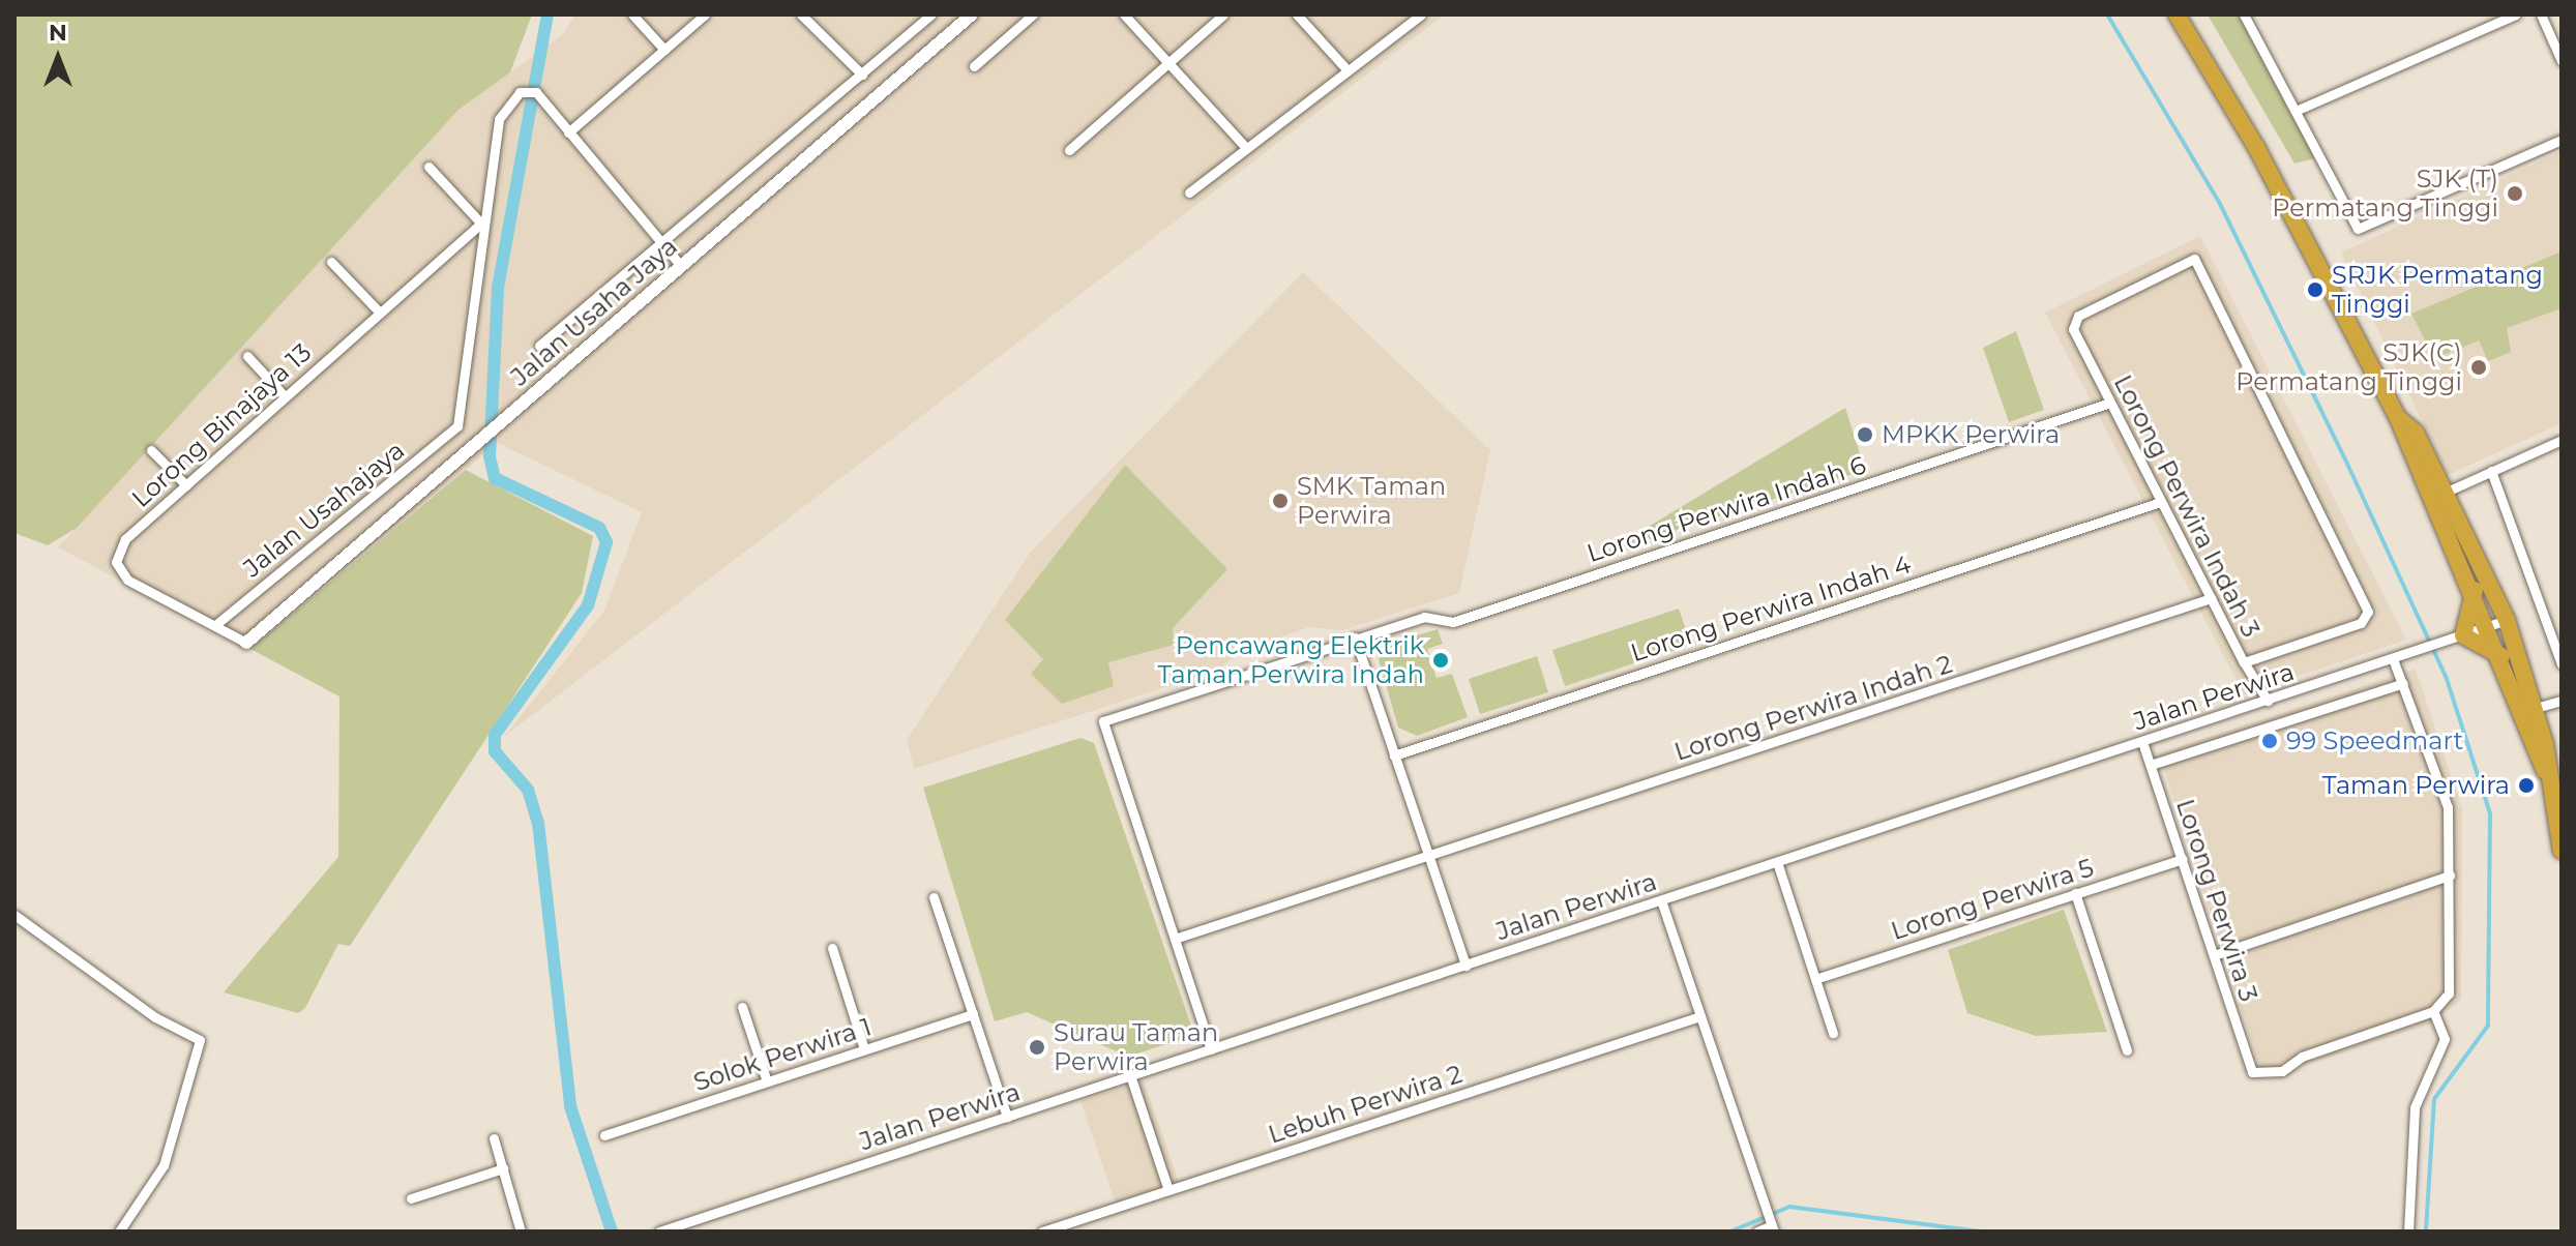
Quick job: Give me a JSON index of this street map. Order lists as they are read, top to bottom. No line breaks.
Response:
{"streets":{"street":["Jalan Usaha Jaya","Lorong Binajaya 13","Lorong Perwira Indah 3","Jalan Usahajaya","Lorong Perwira Indah 6","Lorong Perwira Indah 4","Jalan Perwira","Lorong Perwira Indah 2","Lorong Perwira 5","Lorong Perwira 3","Solok Perwira 1","Lebuh Perwira 2"]},"crossings":[["Jalan Usaha Jaya","Lorong Binajaya 13"],["Lorong Binajaya 13","Jalan Usahajaya"],["Lorong Perwira Indah 3","Lorong Perwira Indah 6"],["Lorong Perwira Indah 3","Lorong Perwira Indah 4"],["Lorong Perwira Indah 3","Jalan Perwira"],["Lorong Perwira Indah 3","Lorong Perwira Indah 2"],["Lorong Perwira Indah 6","Lorong Perwira Indah 2"],["Jalan Perwira","Lorong Perwira 3"],["Lorong Perwira 5","Lorong Perwira 3"]],"places":["SJK (T) Permatang Tinggi","SRJK Permatang Tinggi","SJK(C) Permatang Tinggi","MPKK Perwira","SMK Taman Perwira","Pencawang Elektrik Taman Perwira Indah","99 Speedmart","Taman Perwira","Surau Taman Perwira"],"north":"top"}
